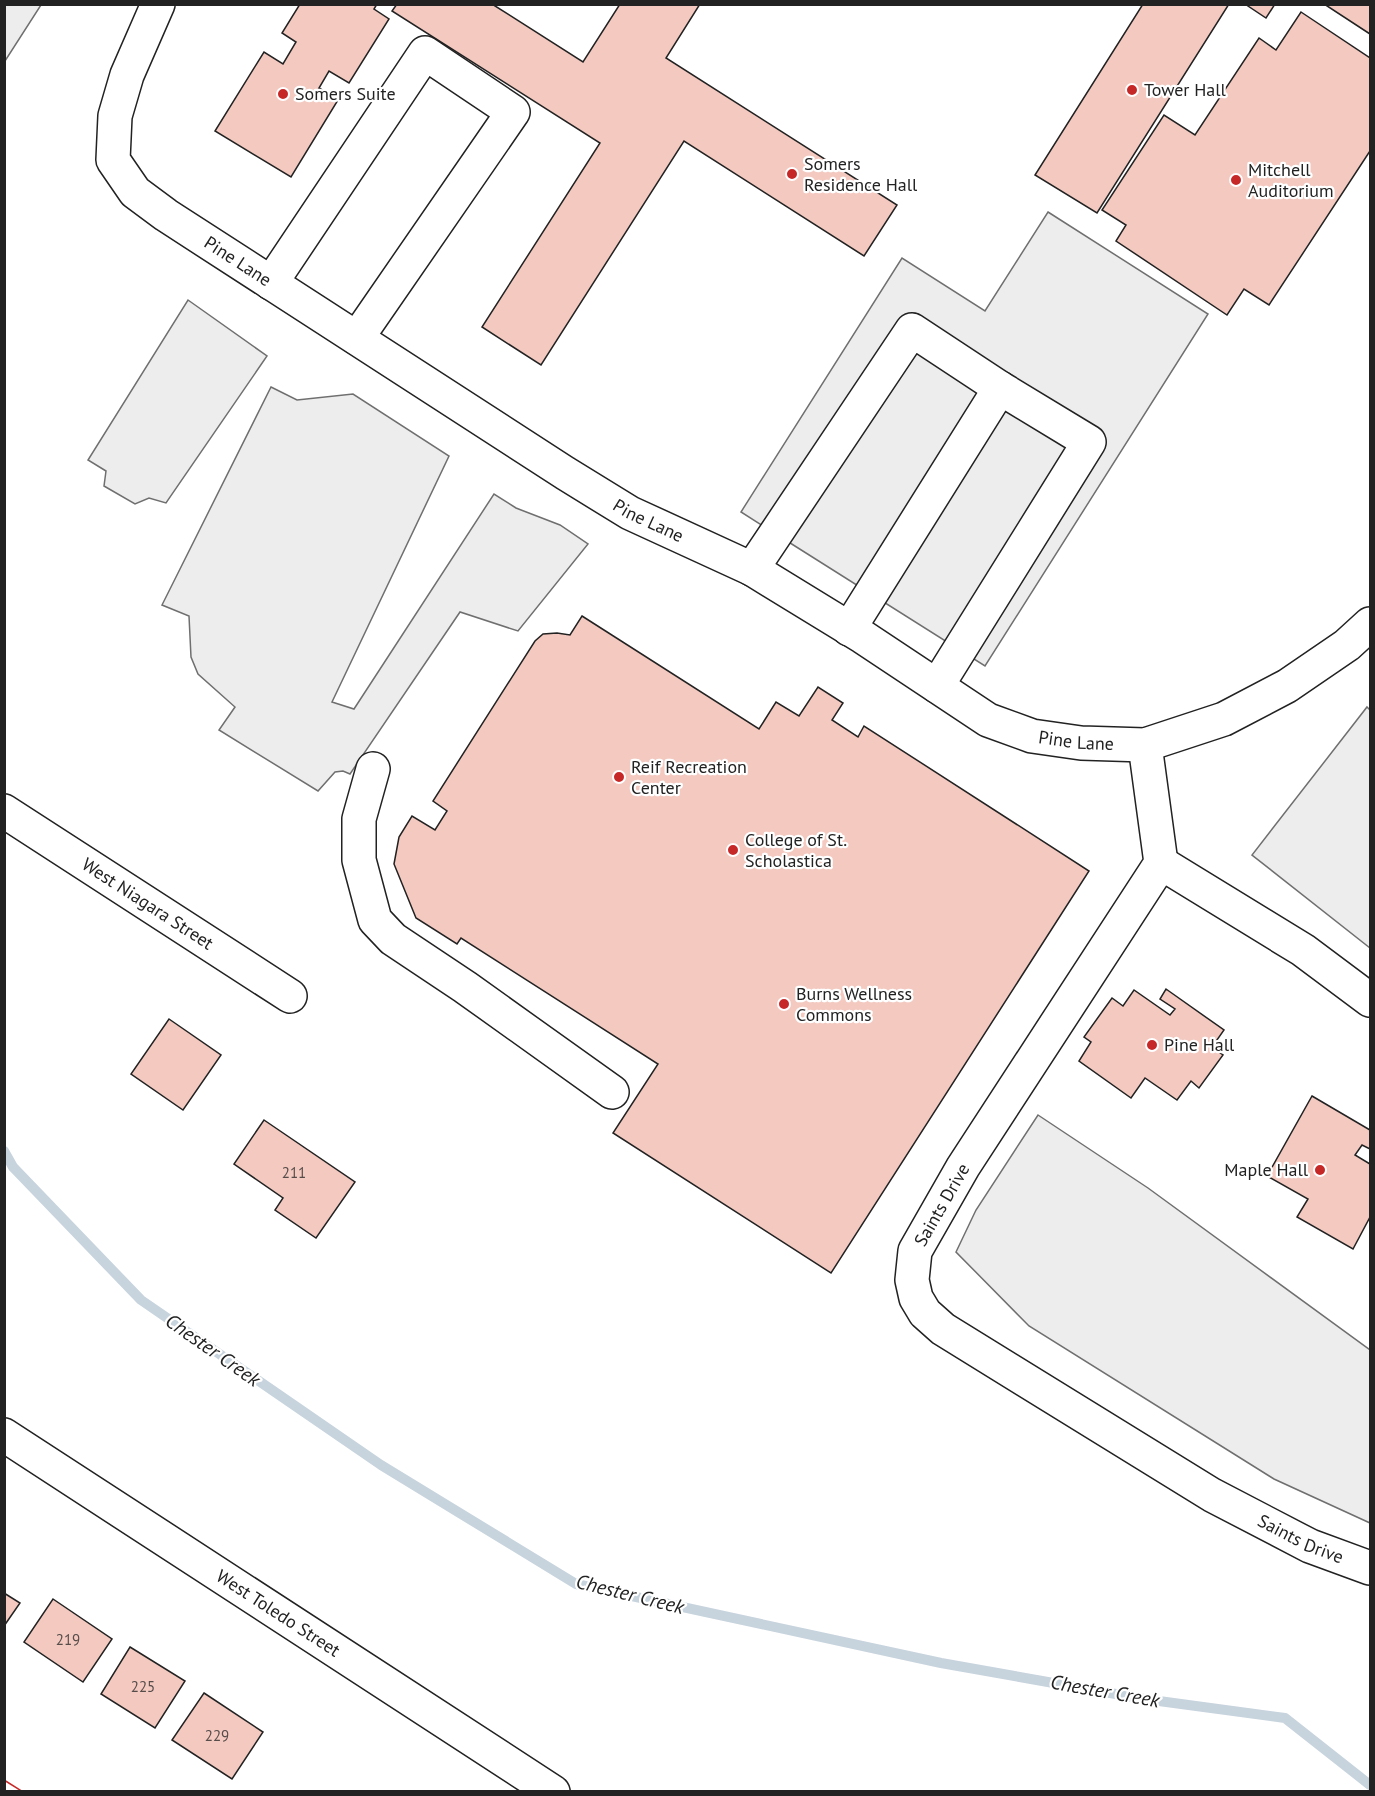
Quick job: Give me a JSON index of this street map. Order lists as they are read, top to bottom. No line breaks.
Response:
{"streets":{"street":["Pine Lane","West Niagara Street","Saints Drive","West Toledo Street"]},"water":["Chester Creek"],"places":["Tower Hall","Somers Suite","Somers Residence Hall","Mitchell Auditorium","Reif Recreation Center","College of St. Scholastica","Burns Wellness Commons","Pine Hall","Maple Hall"],"house_numbers":["211","219","225","229"]}
